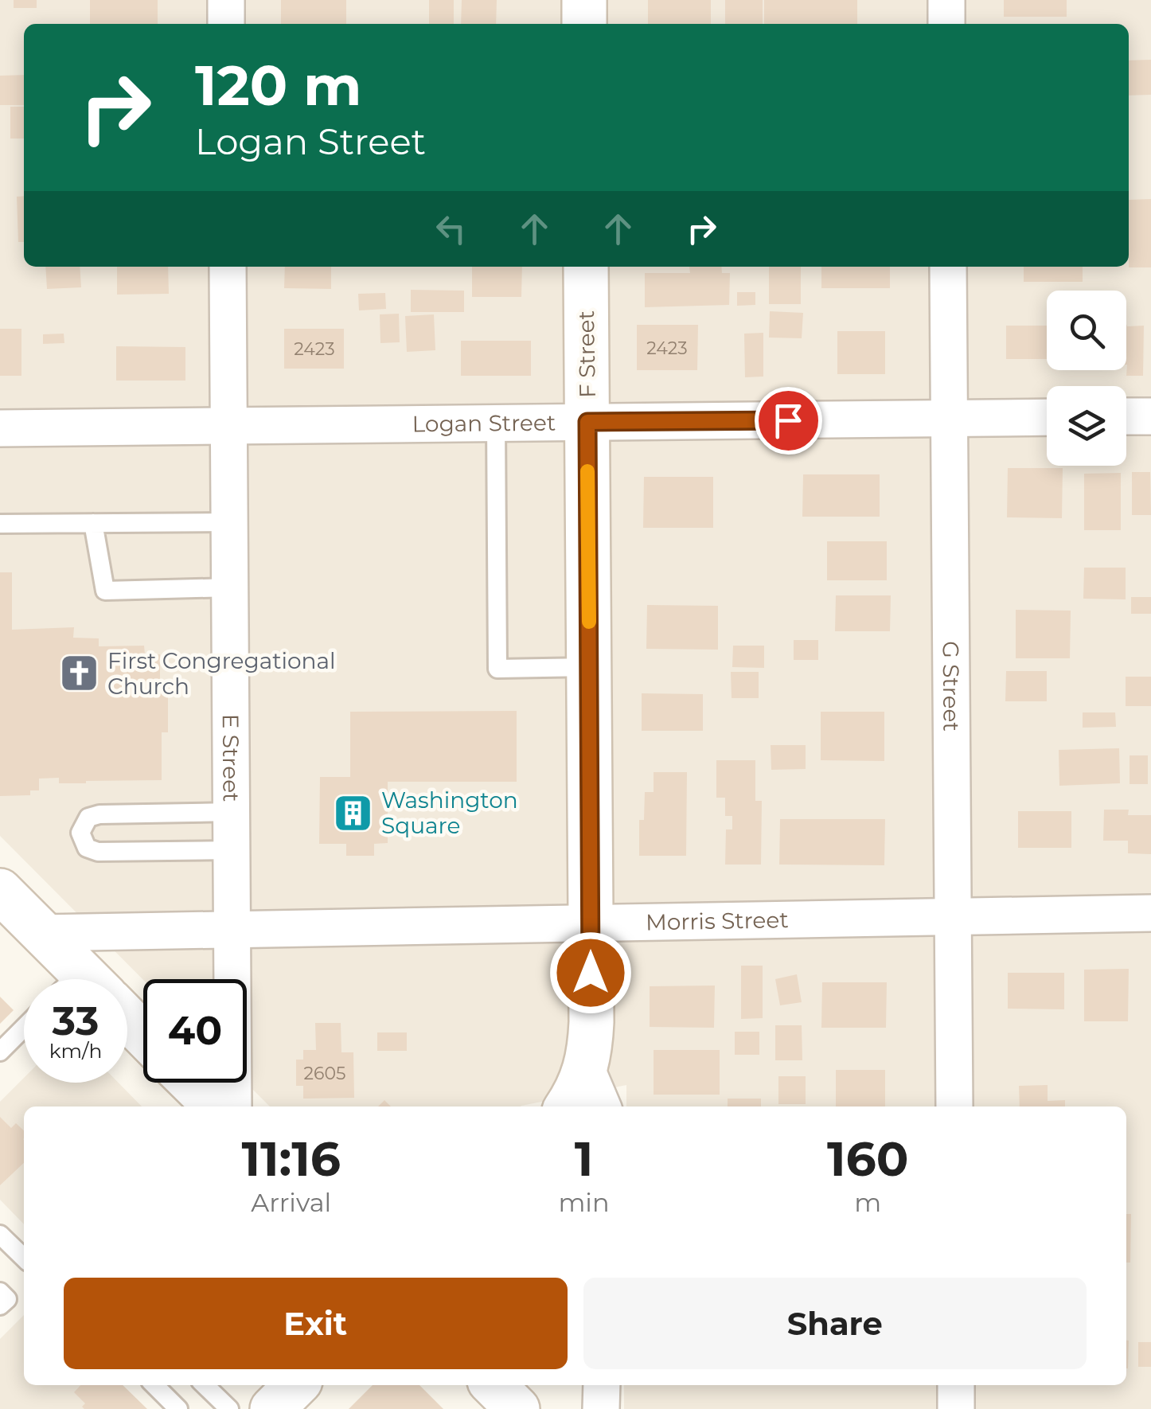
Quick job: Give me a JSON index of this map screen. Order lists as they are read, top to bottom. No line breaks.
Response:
{"streets":{"street":["F Street","Logan Street","G Street","E Street","Morris Street"]},"crossings":[["F Street","Logan Street"],["F Street","Morris Street"],["Logan Street","G Street"],["Logan Street","E Street"],["G Street","Morris Street"],["E Street","Morris Street"]],"places":{"church":["First Congregational Church"],"building":["Washington Square"]},"house_numbers":["2423","2423","2605"],"page":{"turn":["120 m","Logan Street"],"speed":"33 km/h","limit":"40","eta":["11:16","Arrival","1","min","160","m"],"buttons":["Exit","Share"]}}
